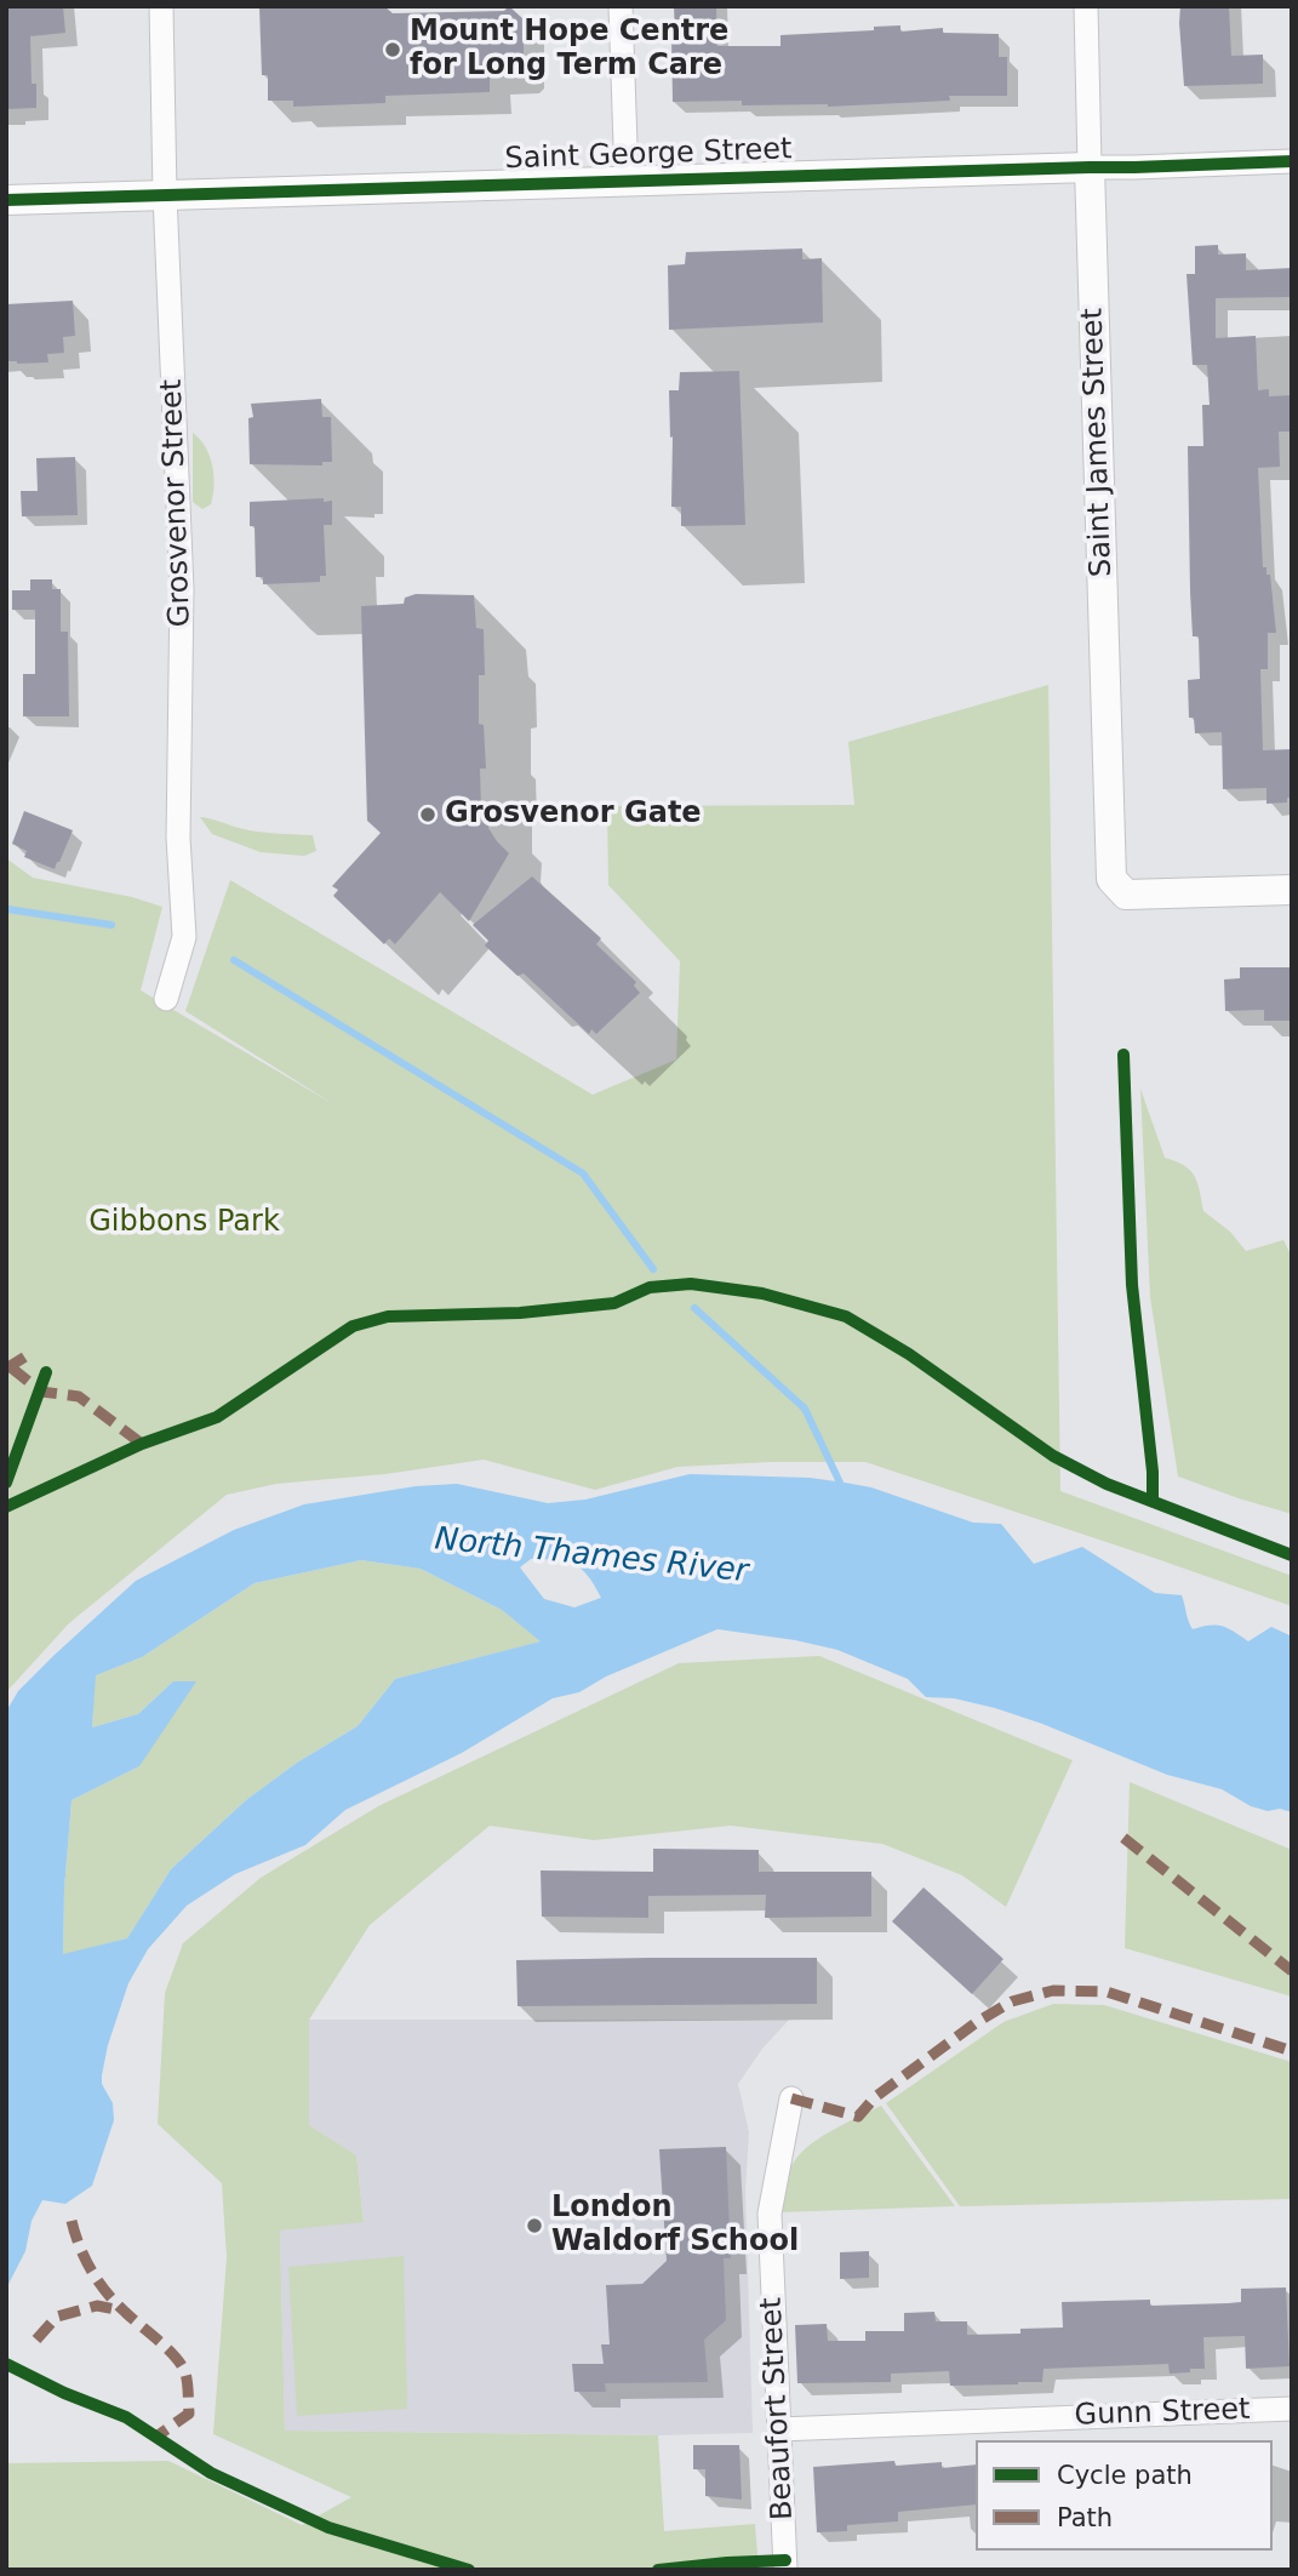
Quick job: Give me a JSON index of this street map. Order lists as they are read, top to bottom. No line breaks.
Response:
{"streets":{"street":["Saint George Street","Saint James Street","Grosvenor Street","Beaufort Street","Gunn Street"]},"crossings":[["Saint George Street","Saint James Street"],["Saint George Street","Grosvenor Street"],["Beaufort Street","Gunn Street"]],"water":["North Thames River"],"parks":["Gibbons Park"],"places":["Mount Hope Centre for Long Term Care","Grosvenor Gate","London Waldorf School"],"legend":["Cycle path","Path"]}
